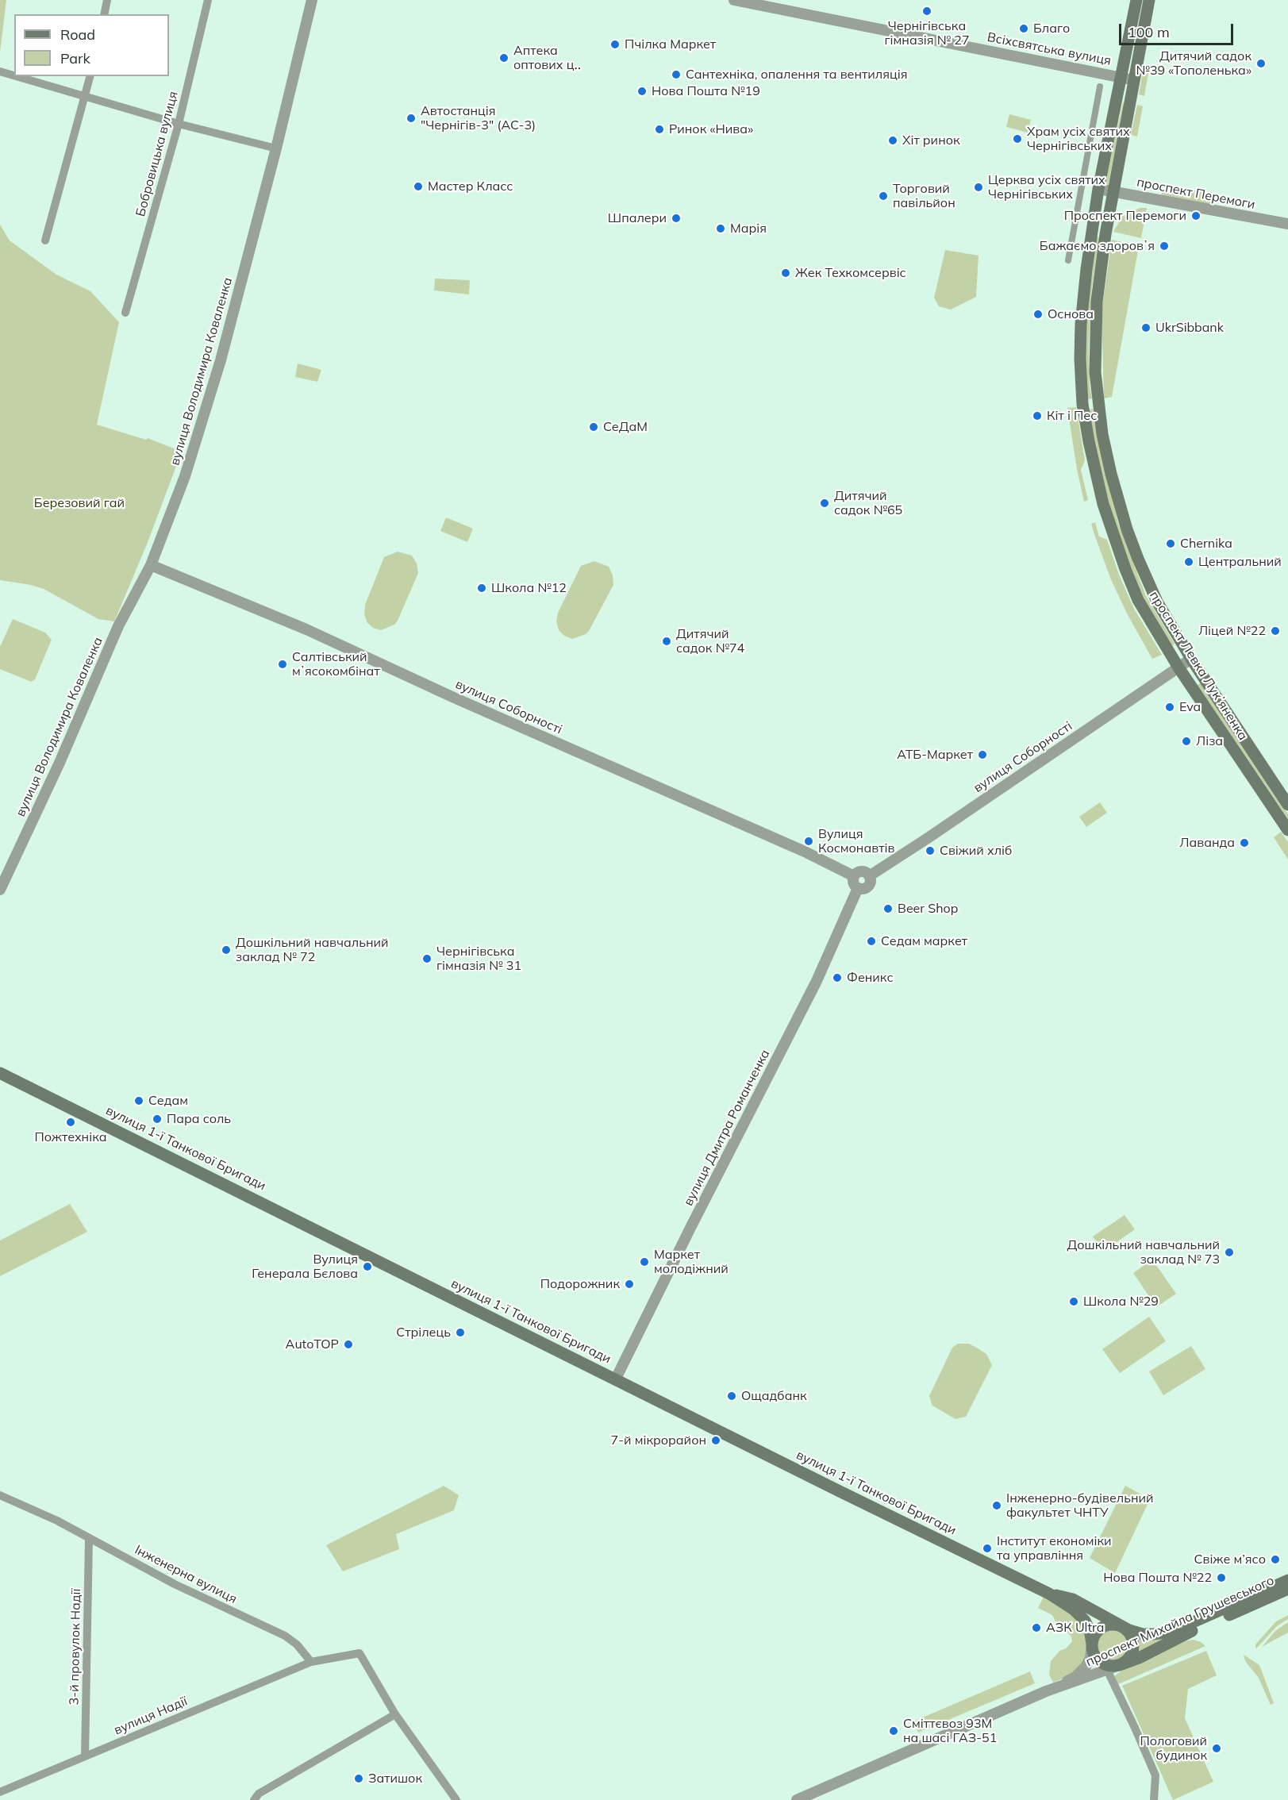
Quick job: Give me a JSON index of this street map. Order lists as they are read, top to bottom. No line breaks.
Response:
{"streets":{"main road":["проспект Левка Лукʼяненка","вулиця 1-ї Танкової Бригади","проспект Михайла Грушевського"],"street":["Всіхсвятська вулиця","Бобровицька вулиця","проспект Перемоги","вулиця Володимира Коваленка","вулиця Соборності","вулиця Дмитра Романченка","Інженерна вулиця","3-й провулок Надії","вулиця Надії"]},"crossings":[["Всіхсвятська вулиця","проспект Левка Лукʼяненка"],["проспект Перемоги","проспект Левка Лукʼяненка"],["вулиця Володимира Коваленка","вулиця Соборності"],["проспект Левка Лукʼяненка","вулиця Соборності"],["вулиця Соборності","вулиця Дмитра Романченка"],["вулиця Дмитра Романченка","вулиця 1-ї Танкової Бригади"],["вулиця 1-ї Танкової Бригади","проспект Михайла Грушевського"],["Інженерна вулиця","3-й провулок Надії"],["Інженерна вулиця","вулиця Надії"],["3-й провулок Надії","вулиця Надії"]],"parks":["Березовий гай"],"places":["Чернігівська гімназія № 27","Благо","Пчілка Маркет","Аптека оптових ц‥","Дитячий садок №39 «Тополенька»","Сантехніка, опалення та вентиляція","Нова Пошта №19","Автостанція \"Чернігів-3\" (АС-3)","Ринок «Нива»","Храм усіх святих Чернігівських","Хіт ринок","Мастер Класс","Церква усіх святих Чернігівських","Торговий павільйон","Проспект Перемоги","Шпалери","Марія","Бажаємо здоровʼя","Жек Техкомсервіс","Основа","UkrSibbank","Кіт і Пес","СеДаМ","Дитячий садок №65","Chernika","Центральний","Школа №12","Ліцей №22","Дитячий садок №74","Салтівський мʼясокомбінат","Eva","Ліза","АТБ-Маркет","Вулиця Космонавтів","Лаванда","Свіжий хліб","Beer Shop","Седам маркет","Дошкільний навчальний заклад № 72","Чернігівська гімназія № 31","Феникс","Седам","Пара соль","Пожтехніка","Дошкільний навчальний заклад № 73","Маркет молодіжний","Вулиця Генерала Бєлова","Подорожник","Школа №29","Стрілець","AutoTOP","Ощадбанк","7-й мікрорайон","Інженерно-будівельний факультет ЧНТУ","Інститут економіки та управління","Свіже м’ясо","Нова Пошта №22","АЗК Ultra","Сміттєвоз 93М на шасі ГАЗ-51","Пологовий будинок","Затишок"],"legend":["Road","Park"],"scale_bar":"100 m"}
